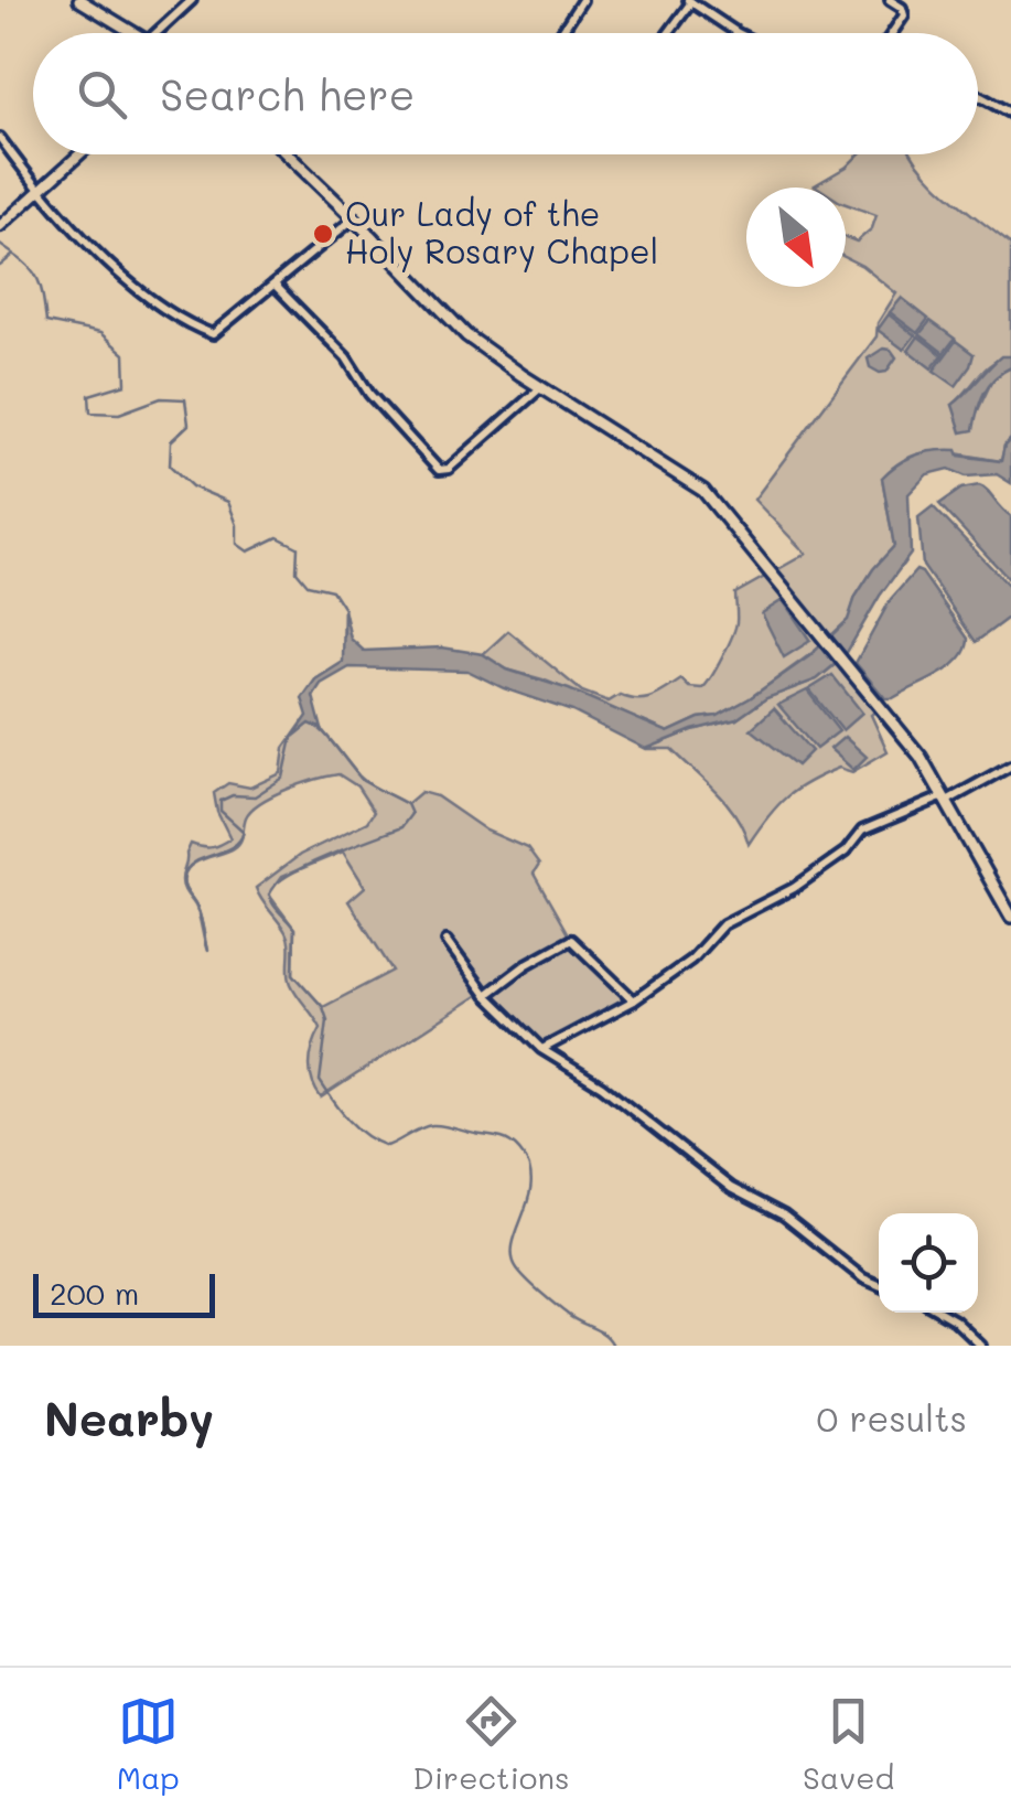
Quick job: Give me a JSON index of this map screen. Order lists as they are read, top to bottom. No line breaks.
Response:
{"places":["Our Lady of the Holy Rosary Chapel"],"scale_bar":"200 m","north":"bottom right","page":{"search":"Search here","scale":"200 m","heading":["Nearby","0 results"],"nav":["Map","Directions","Saved"]}}
